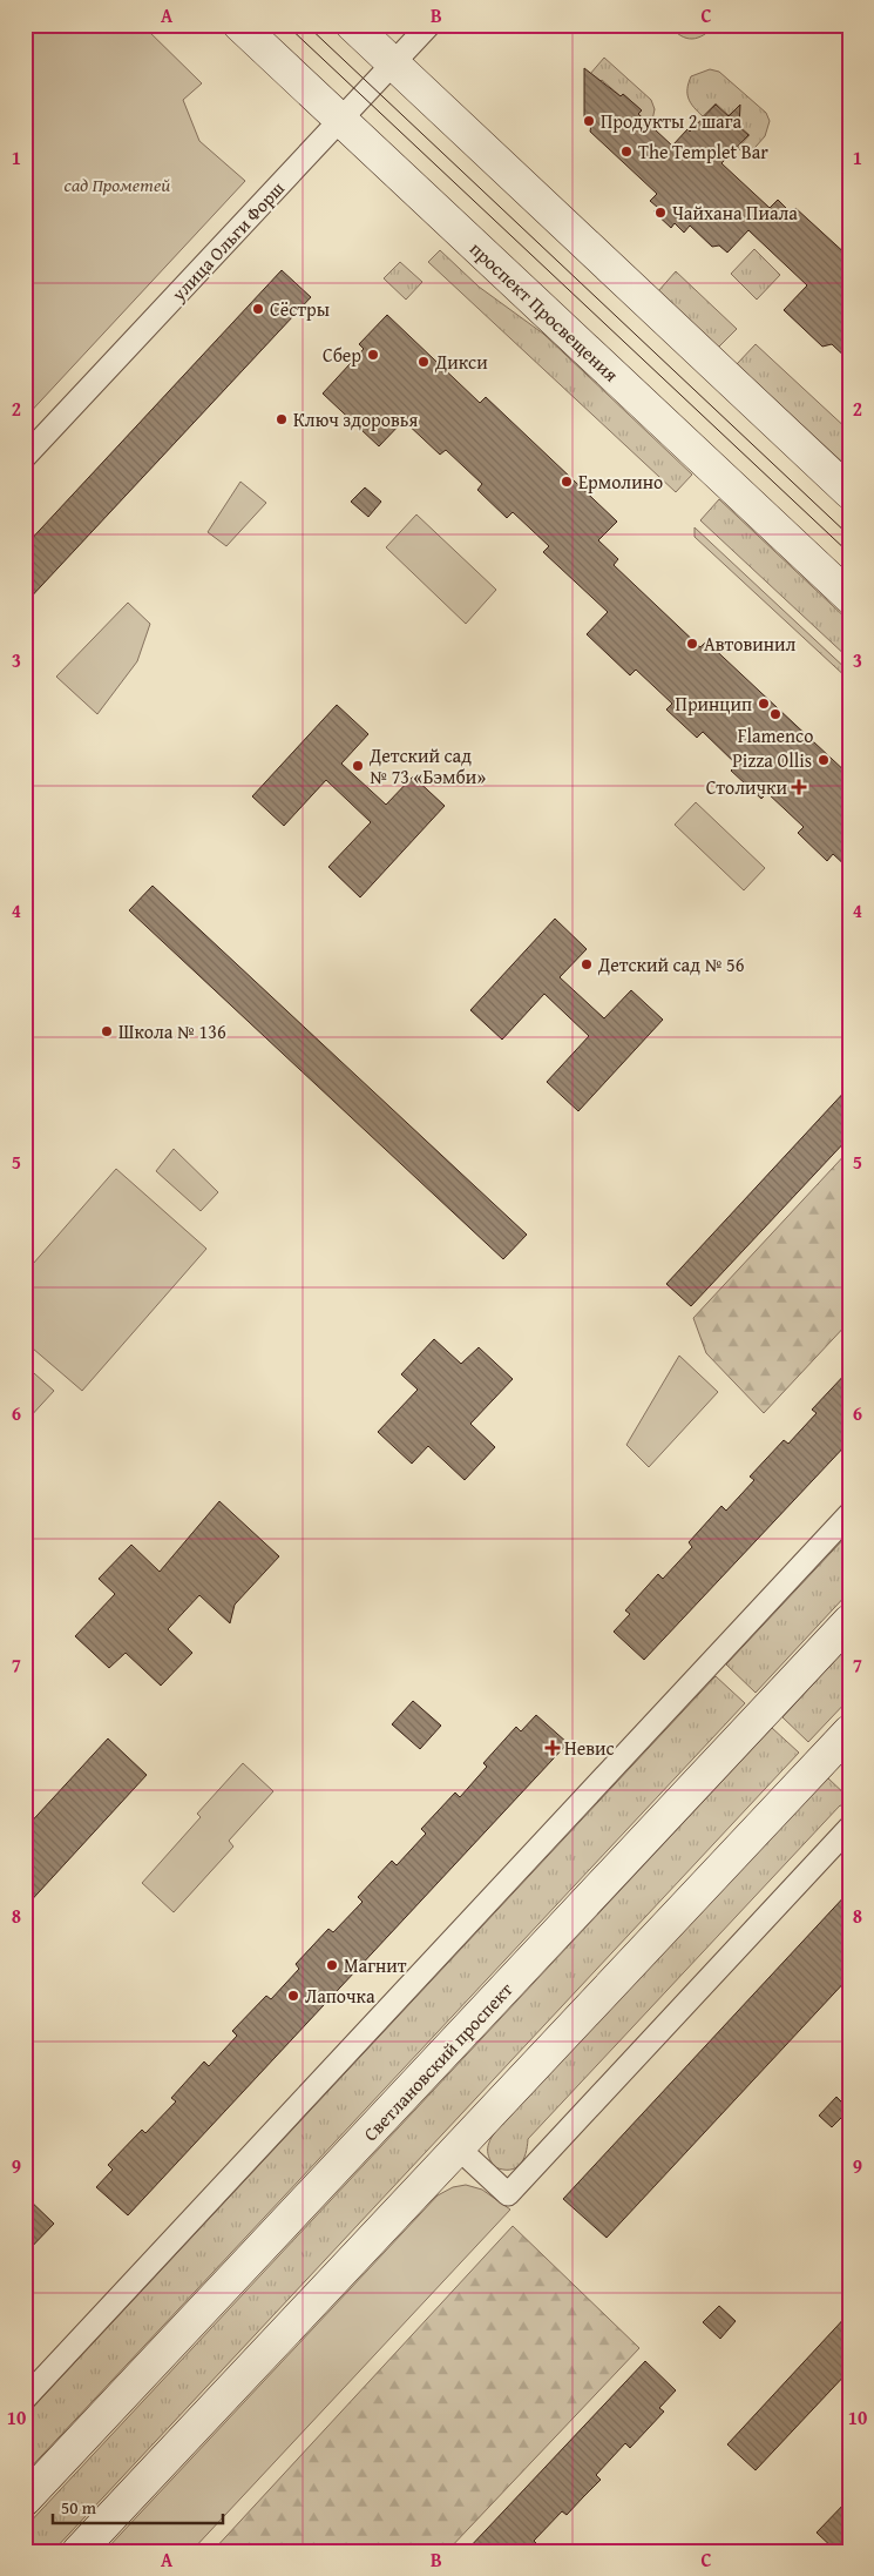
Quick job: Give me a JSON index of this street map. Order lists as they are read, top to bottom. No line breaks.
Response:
{"streets":{"main road":["проспект Просвещения","Светлановский проспект"],"street":["улица Ольги Форш"]},"crossings":[["улица Ольги Форш","проспект Просвещения"]],"parks":["сад Прометей"],"places":{"other":["Продукты 2 шага","The Templet Bar","Чайхана Пиала","Сёстры","Сбер","Дикси","Ключ здоровья","Ермолино","Автовинил","Принцип","Flamenco","Pizza Ollis","Детский сад № 73 «Бэмби»","Детский сад № 56","Школа № 136","Магнит","Лапочка"],"health":["Столички","Невис"]},"scale_bar":"50 m","grid":{"columns":["A","B","C"],"rows":["1","2","3","4","5","6","7","8","9","10"]}}
